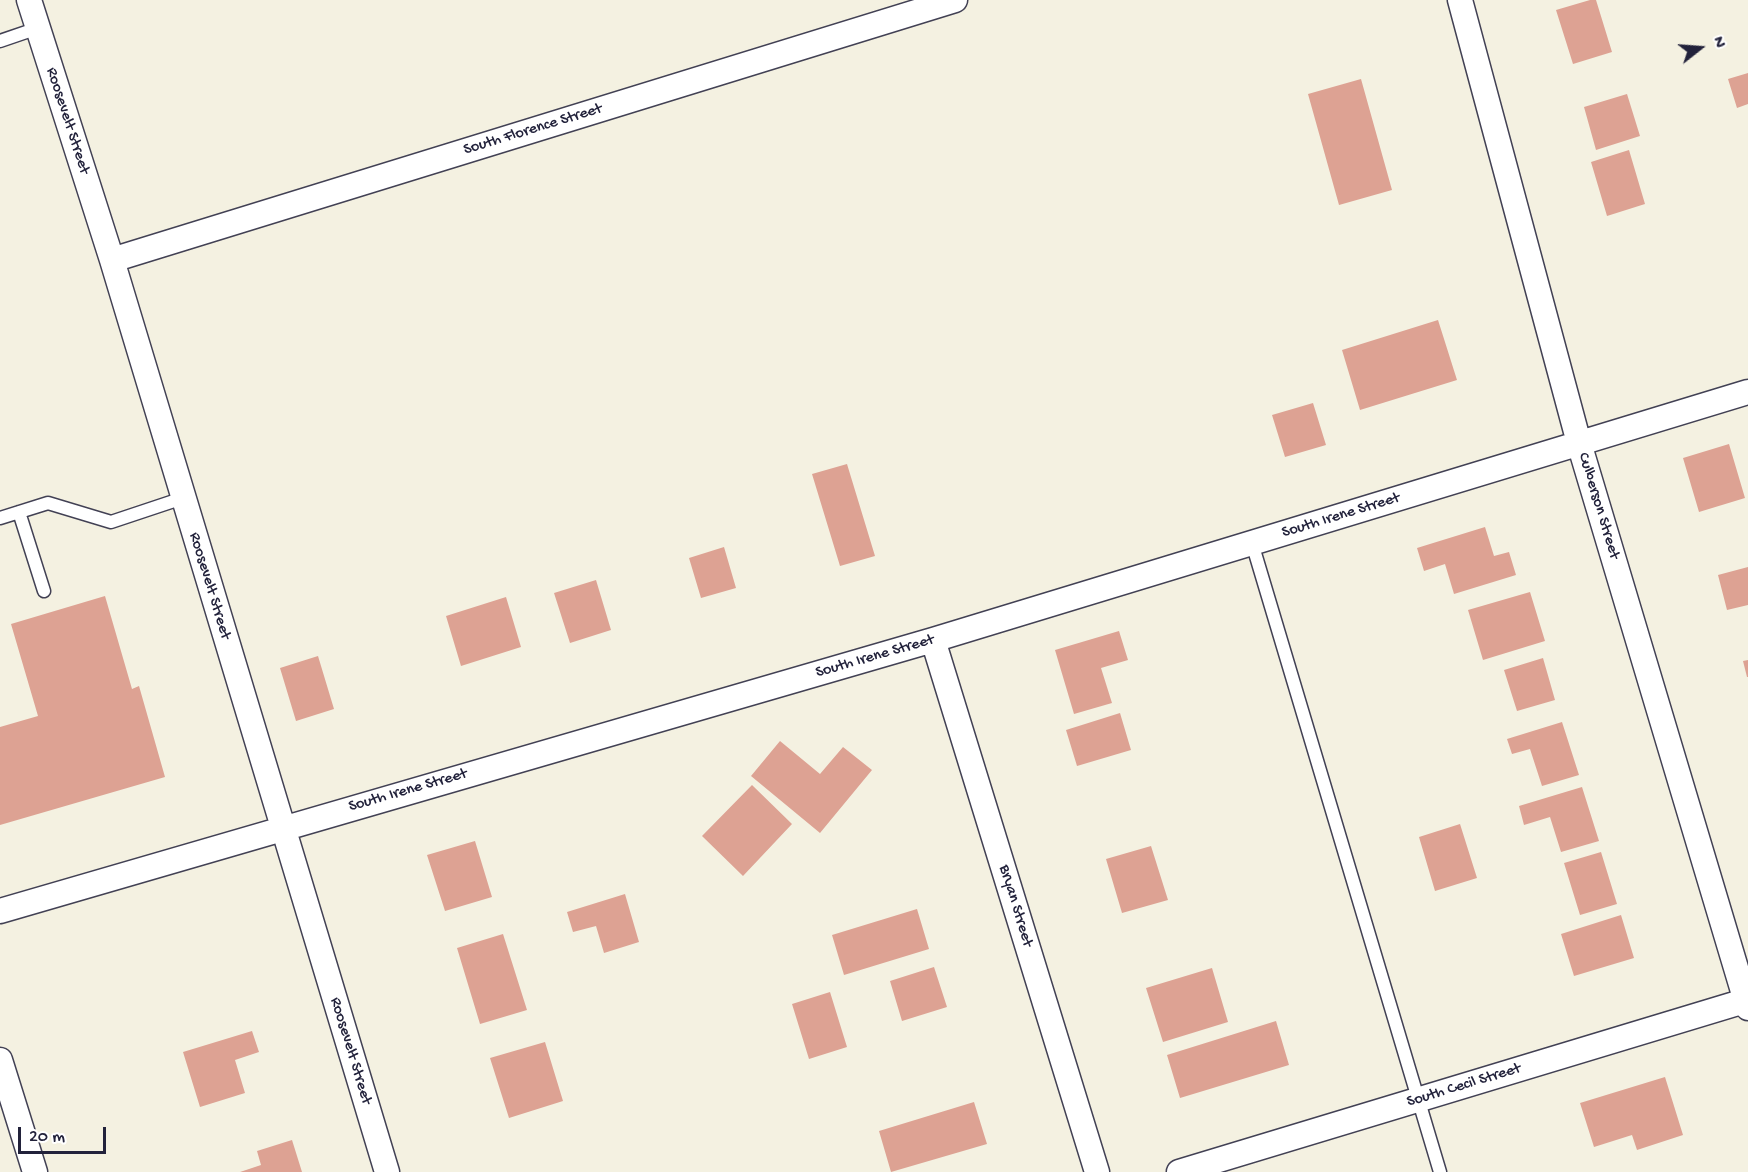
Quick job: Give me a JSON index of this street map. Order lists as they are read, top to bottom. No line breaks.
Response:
{"streets":{"street":["Roosevelt Street","South Florence Street","Culberson Street","South Irene Street","Bryan Street","South Cecil Street"]},"crossings":[["Roosevelt Street","South Florence Street"],["Roosevelt Street","South Irene Street"],["Culberson Street","South Irene Street"],["Culberson Street","South Cecil Street"],["South Irene Street","Bryan Street"]],"scale_bar":"20 m","north":"right"}
